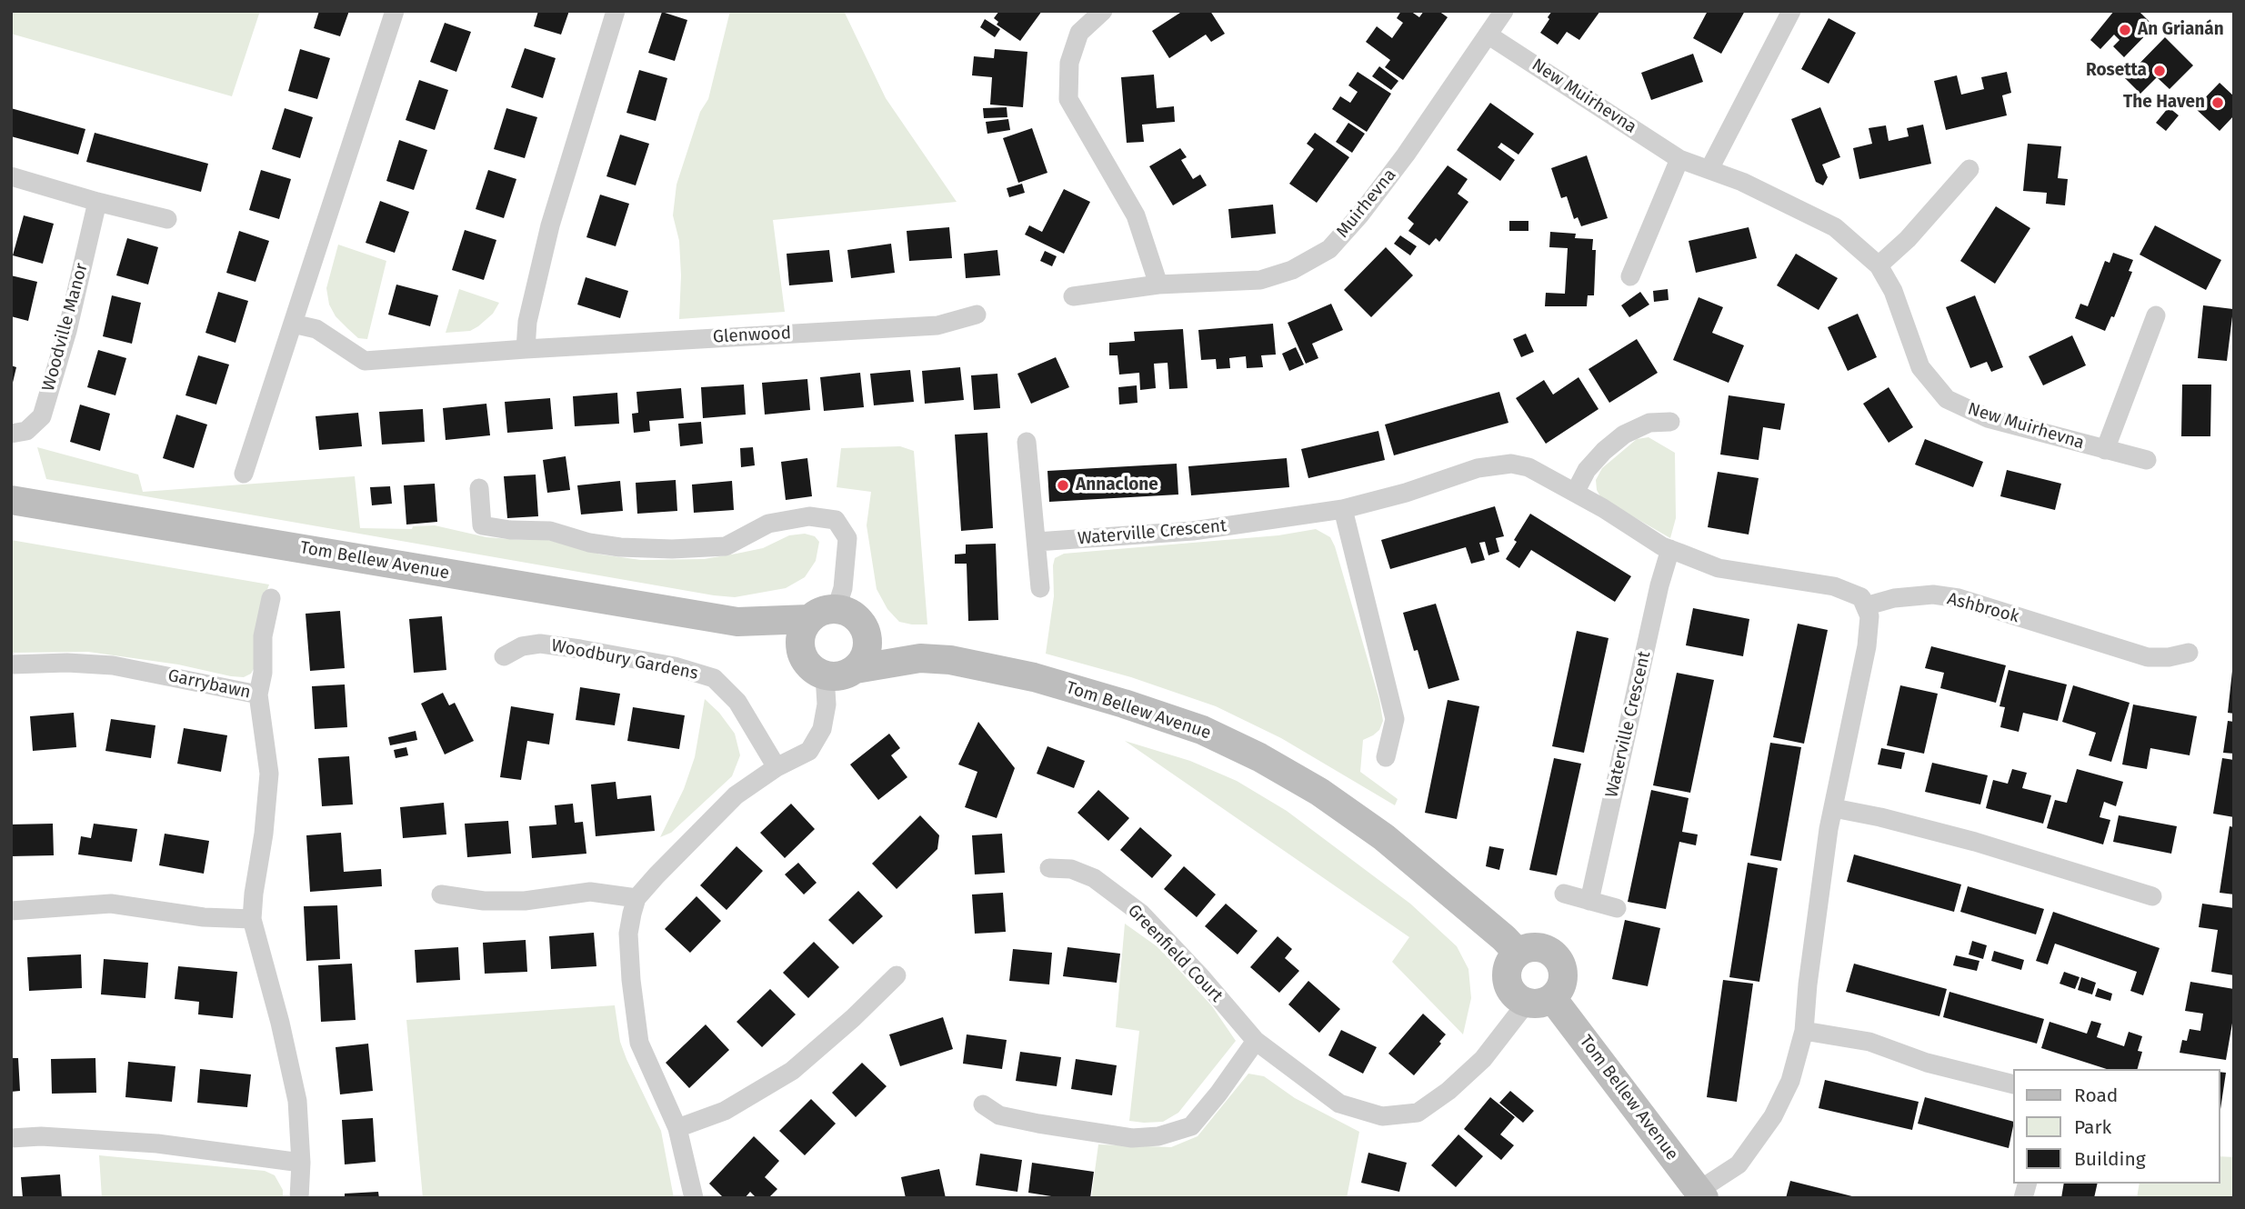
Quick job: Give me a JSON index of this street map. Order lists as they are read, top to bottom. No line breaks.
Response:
{"streets":{"street":["New Muirhevna","Muirhevna","Woodville Manor","Glenwood","Waterville Crescent","Tom Bellew Avenue","Ashbrook","Woodbury Gardens","Garrybawn","Greenfield Court"]},"crossings":[["New Muirhevna","Muirhevna"],["Waterville Crescent","Ashbrook"],["Tom Bellew Avenue","Greenfield Court"]],"places":["An Grianán","Rosetta","The Haven","Annaclone"],"legend":["Road","Park","Building"]}
